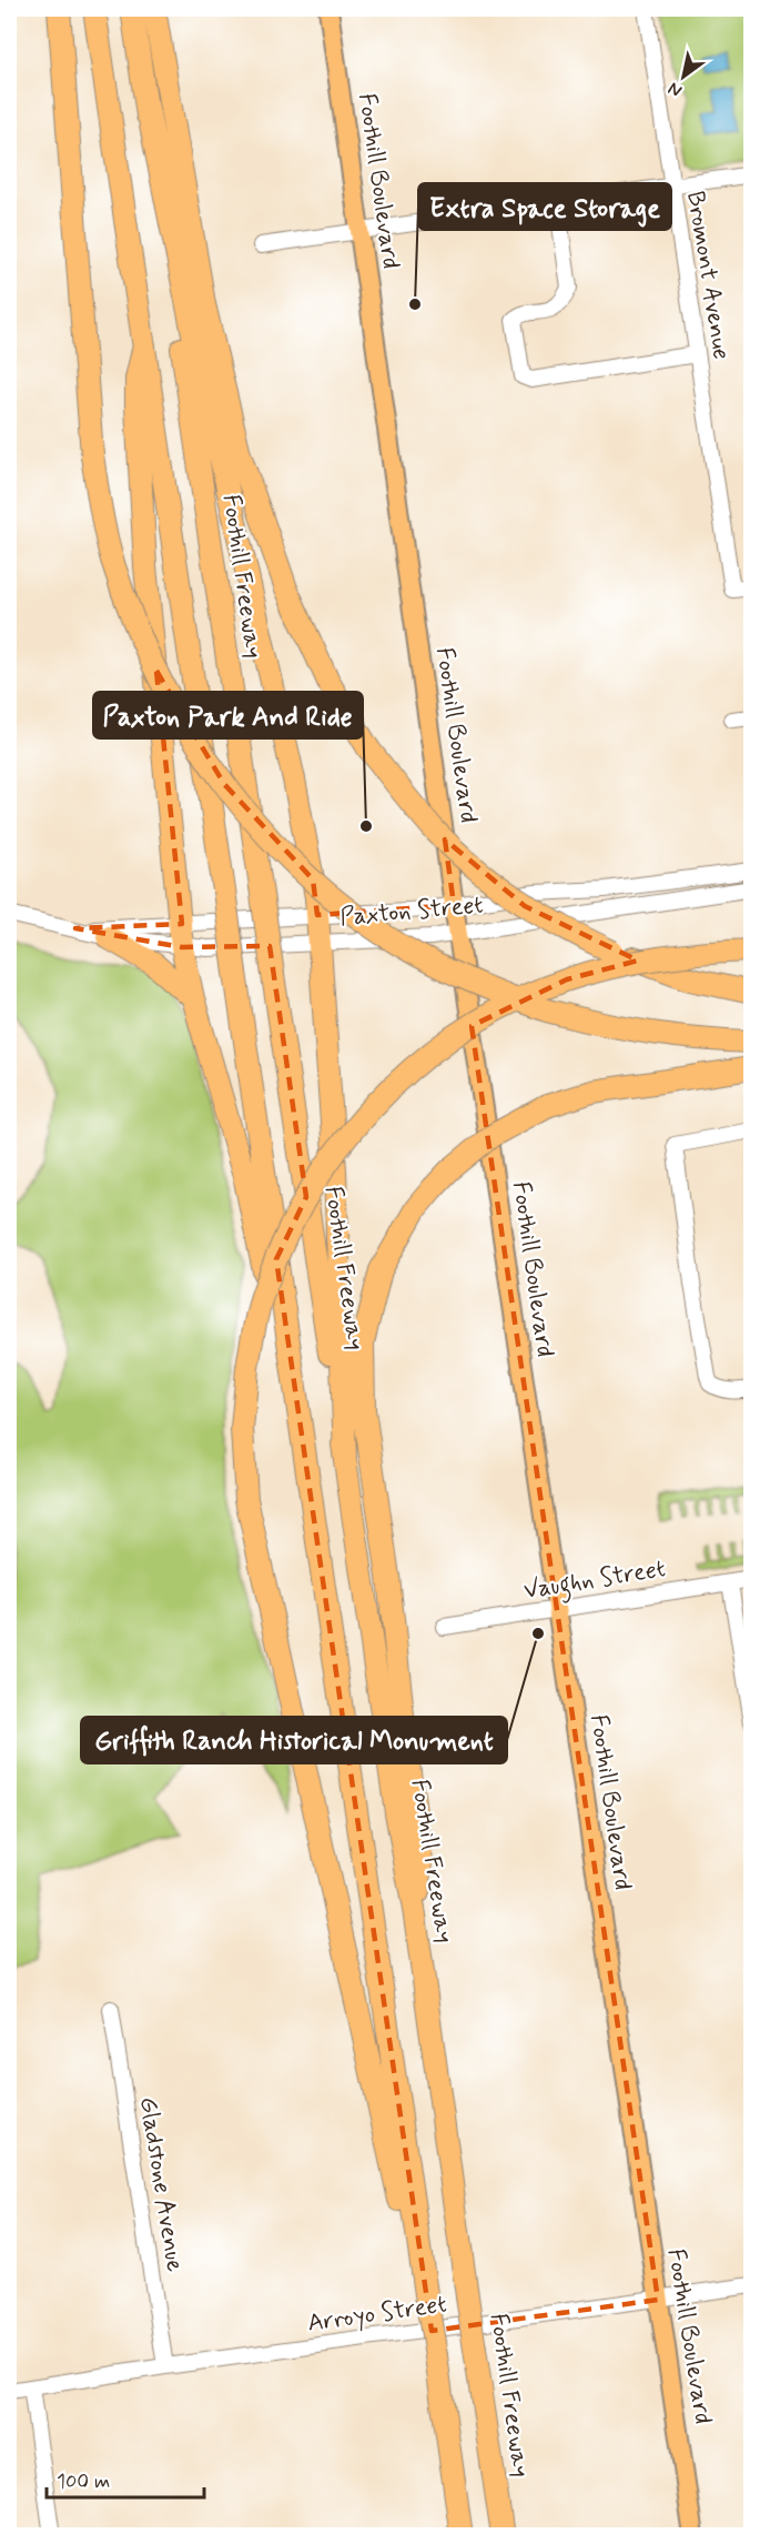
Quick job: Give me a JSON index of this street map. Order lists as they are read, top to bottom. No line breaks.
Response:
{"streets":{"highway":["Foothill Freeway"],"main road":["Foothill Boulevard"],"street":["Bromont Avenue","Paxton Street","Vaughn Street","Gladstone Avenue","Arroyo Street"]},"crossings":[["Foothill Boulevard","Paxton Street"],["Foothill Boulevard","Vaughn Street"],["Foothill Boulevard","Arroyo Street"],["Gladstone Avenue","Arroyo Street"]],"places":["Extra Space Storage","Paxton Park And Ride","Griffith Ranch Historical Monument"],"scale_bar":"100 m","north":"bottom left"}
